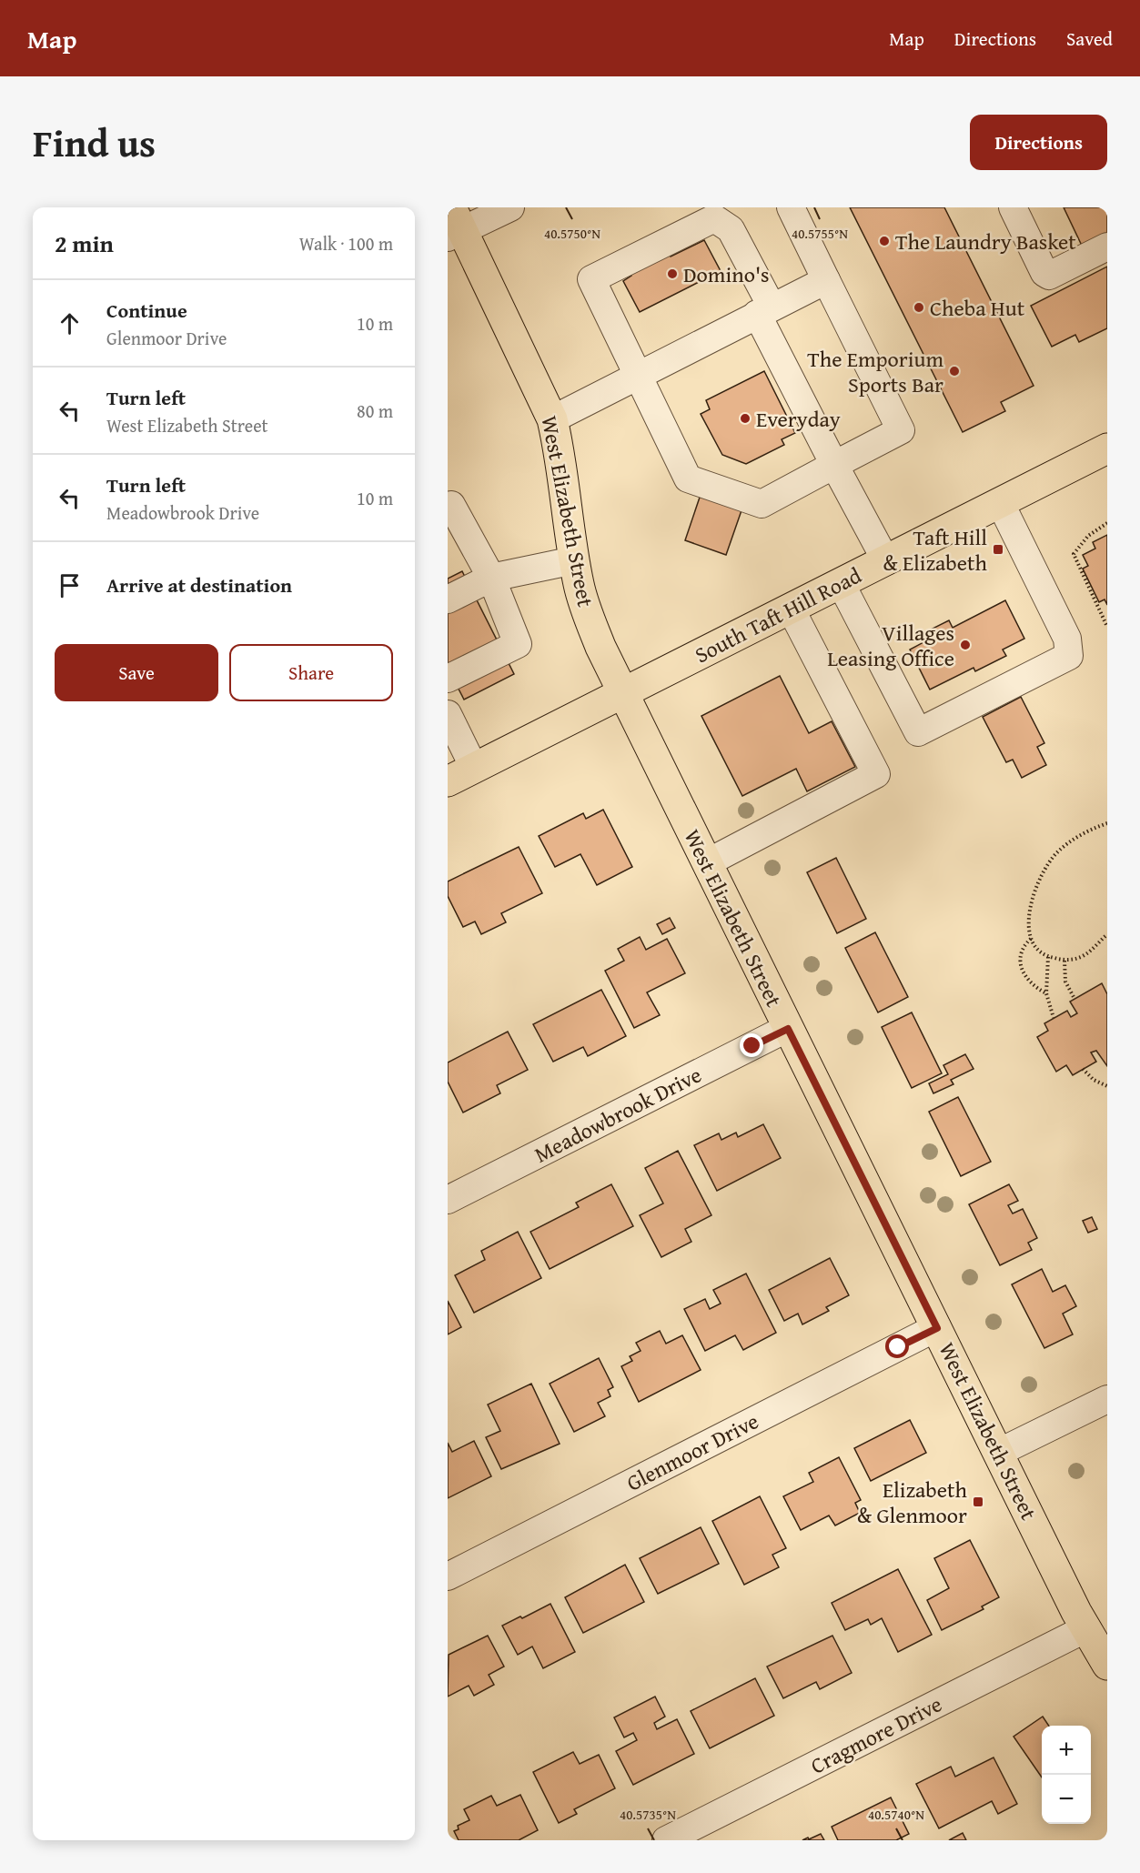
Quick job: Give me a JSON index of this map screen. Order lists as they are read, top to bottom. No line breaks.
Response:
{"streets":{"main road":["West Elizabeth Street","South Taft Hill Road"],"street":["Meadowbrook Drive","Glenmoor Drive","Cragmore Drive"]},"crossings":[["West Elizabeth Street","South Taft Hill Road"],["West Elizabeth Street","Meadowbrook Drive"],["West Elizabeth Street","Glenmoor Drive"],["West Elizabeth Street","Cragmore Drive"]],"places":{"other":["The Laundry Basket","Domino's","Cheba Hut","The Emporium Sports Bar","Everyday","Villages Leasing Office"],"transit":["Taft Hill & Elizabeth","Elizabeth & Glenmoor"]},"page":{"header":"Map","nav":["Map","Directions","Saved"],"title":"Find us","buttons":["Directions",["Save","Share"]],"heading":["2 min","Walk · 100 m"],"list":[["Continue","Glenmoor Drive","10 m"],["Turn left","West Elizabeth Street","80 m"],["Turn left","Meadowbrook Drive","10 m"],"Arrive at destination"],"map_buttons":["+","−"]},"coordinates":["40.5750°N","40.5755°N","40.5735°N","40.5740°N"]}
